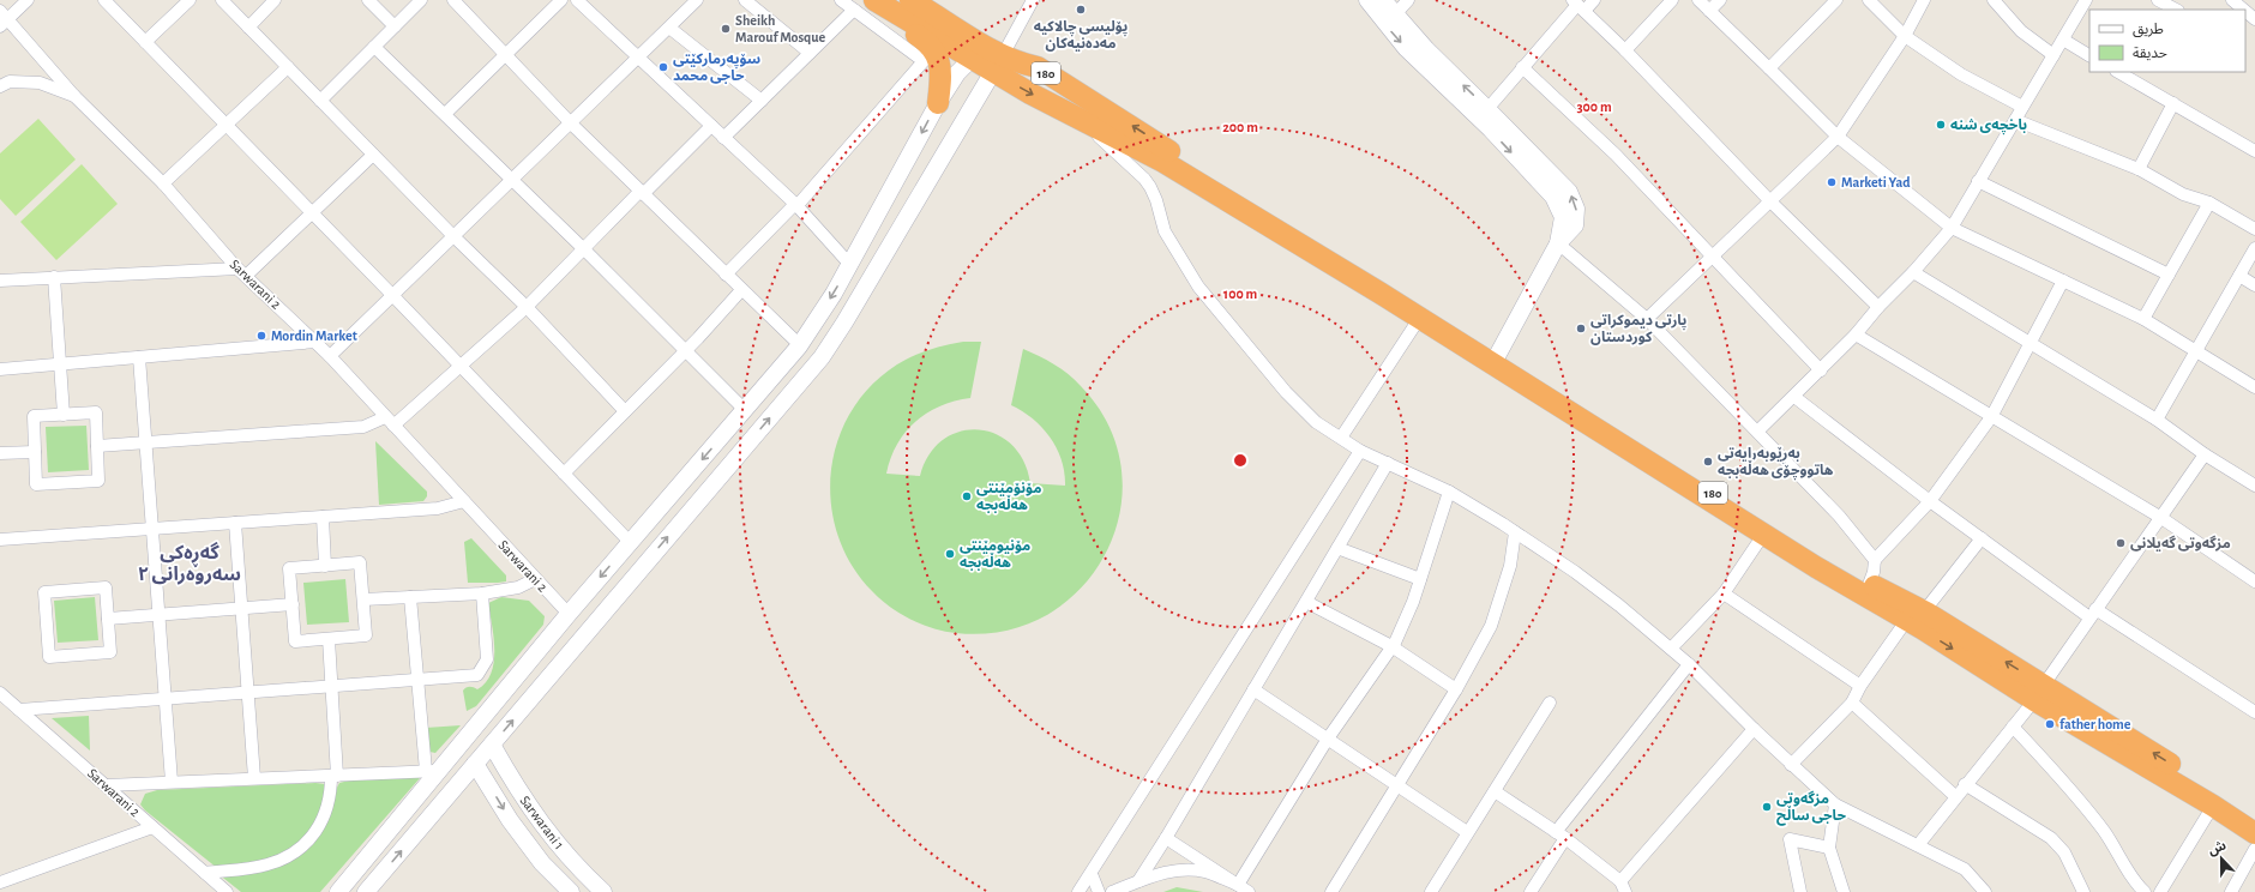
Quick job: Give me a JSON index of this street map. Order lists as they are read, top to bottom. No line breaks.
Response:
{"streets":{"highway":["180"],"main road":["Sarwarani 1"],"street":["Sarwarani 2"]},"districts":["گەڕەکی سەروەرانی ٢"],"places":["پۆلیسی چالاکیە مەدەنیەکان","Sheikh Marouf Mosque","سۆپەرمارکێتی حاجی محمد","باخچەی شنە","Marketi Yad","پارتی دیموکراتی کوردستان","Mordin Market","بەڕێوبەرایەتی هاتووچۆی هەڵەبجە","مۆنۆمێنتی هەڵەبجە","مزگەوتی گەیلانی","مۆنیومێنتی هەڵەبجە","father home","مزگەوتی حاجی ساڵح"],"legend":["طريق","حديقة"],"north":"top","rings":["300 m","200 m","100 m"]}
